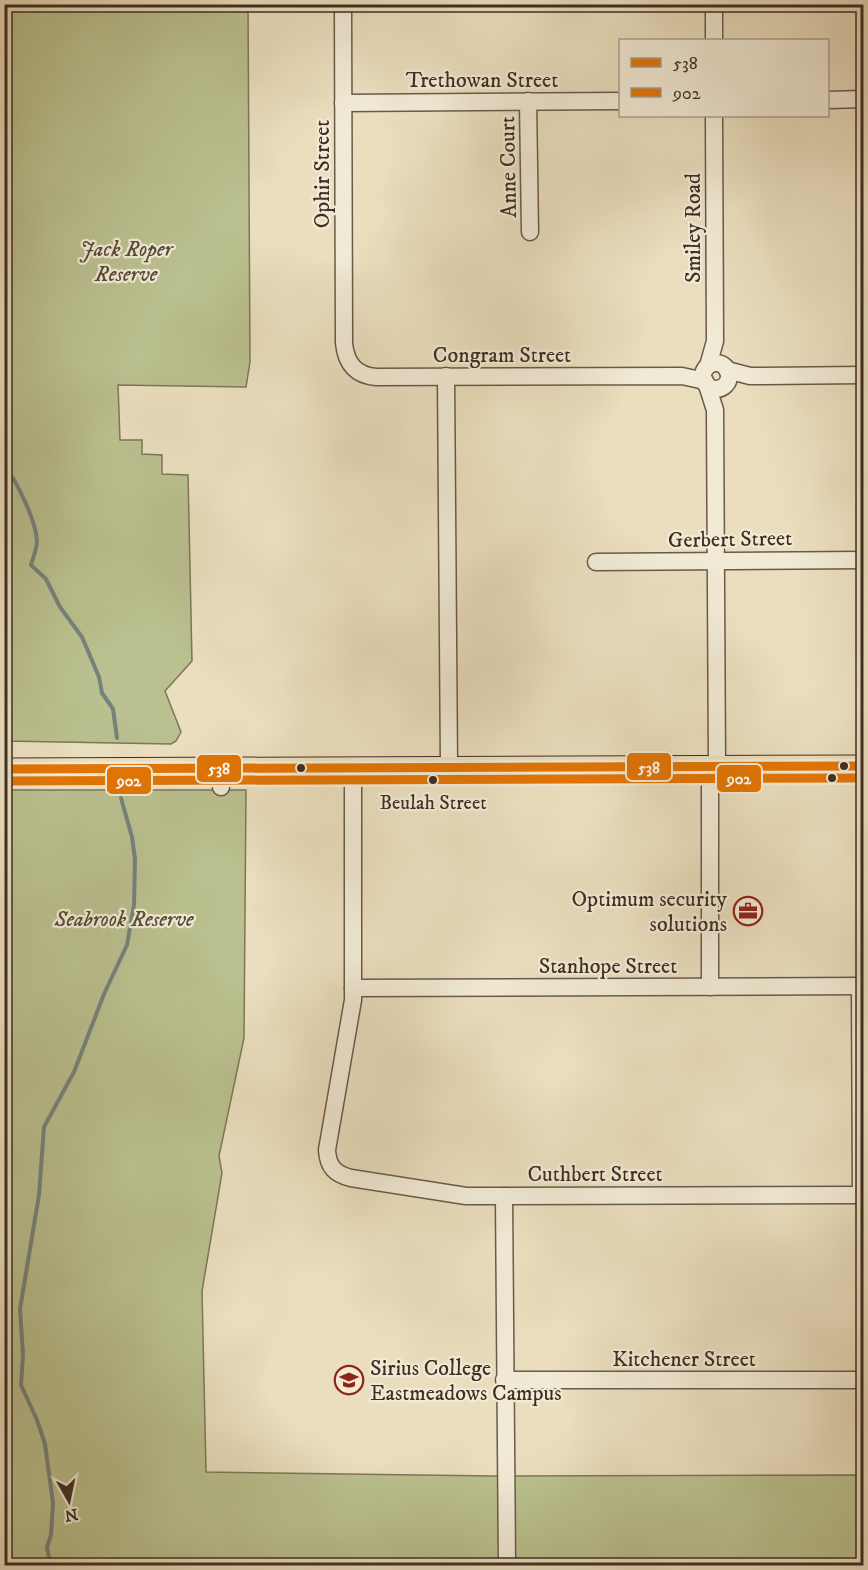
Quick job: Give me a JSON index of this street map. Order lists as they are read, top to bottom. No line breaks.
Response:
{"streets":{"street":["Trethowan Street","Anne Court","Ophir Street","Smiley Road","Congram Street","Gerbert Street","Stanhope Street","Cuthbert Street","Kitchener Street"]},"crossings":[["Trethowan Street","Anne Court"],["Trethowan Street","Ophir Street"],["Ophir Street","Congram Street"],["Smiley Road","Congram Street"],["Smiley Road","Gerbert Street"],["Smiley Road","Stanhope Street"],["Stanhope Street","Cuthbert Street"]],"parks":["Jack Roper Reserve","Seabrook Reserve"],"places":{"other":["Beulah Street"],"office":["Optimum security solutions"],"school or university":["Sirius College Eastmeadows Campus"]},"lines":["transit line 538","transit line 902"],"legend":["538","902"],"north":"bottom"}
